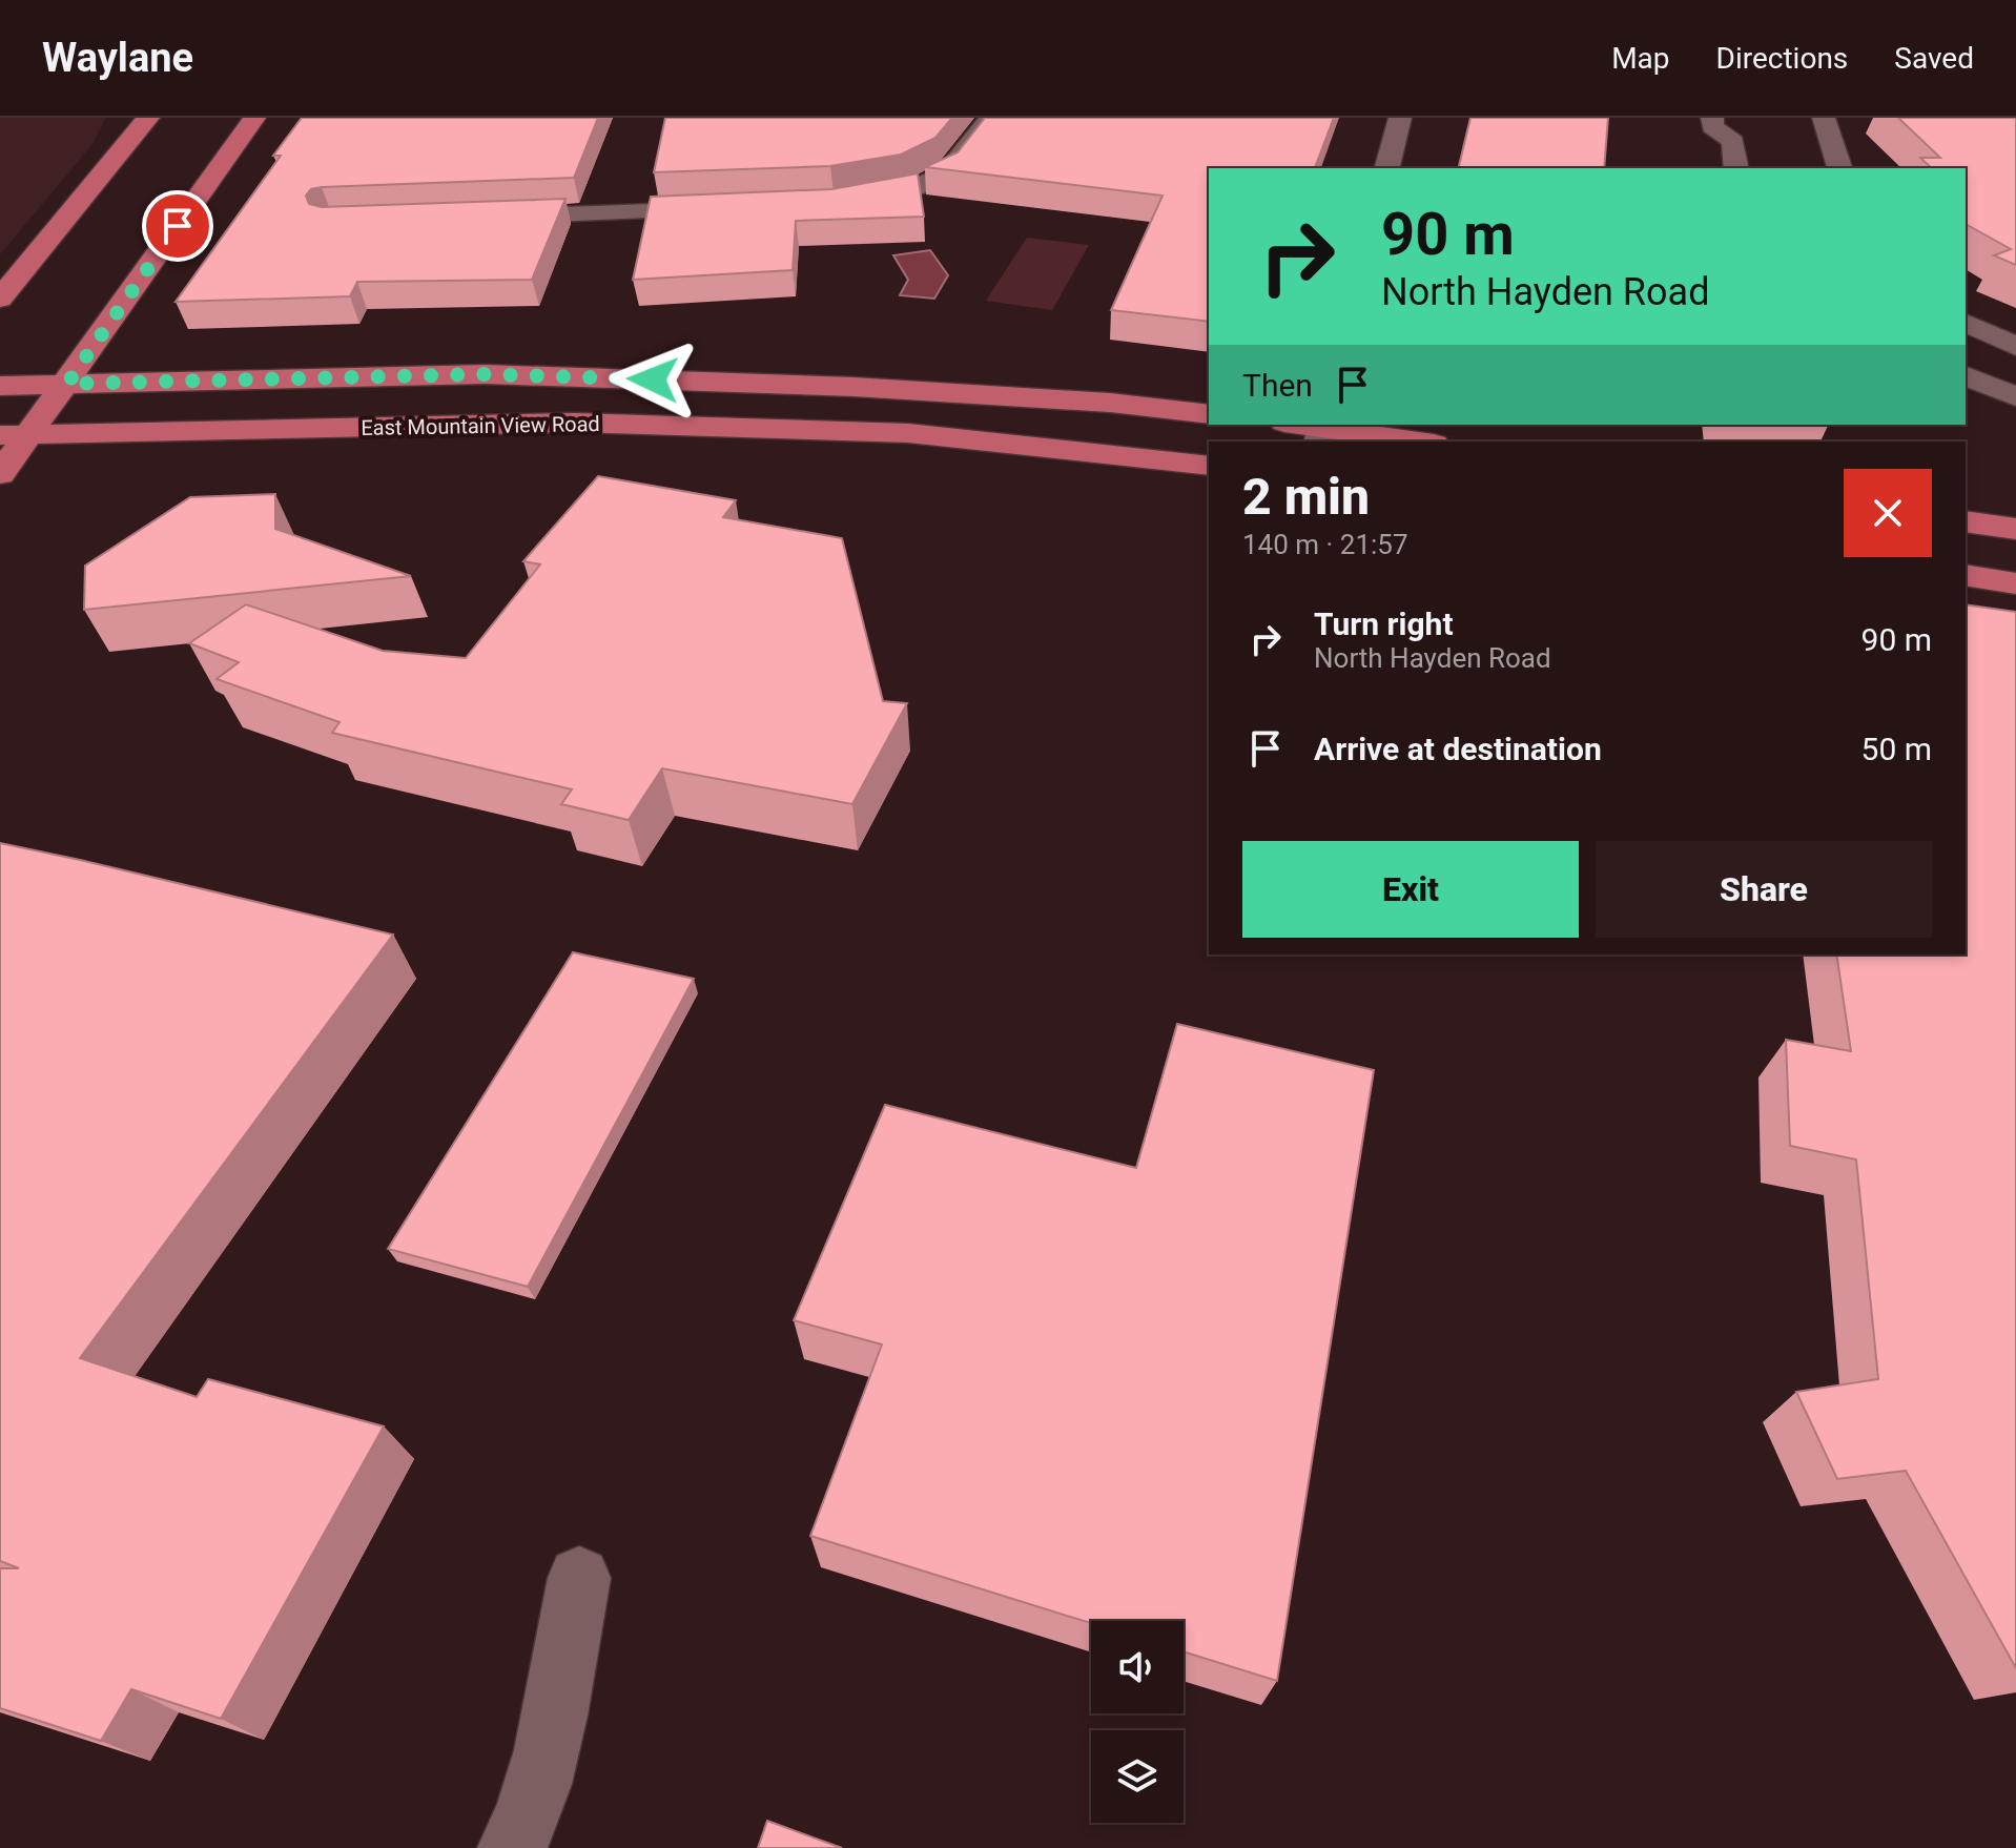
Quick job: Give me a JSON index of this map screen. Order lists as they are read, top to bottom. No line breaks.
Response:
{"streets":{"main road":["East Mountain View Road"]},"page":{"header":"Waylane","nav":["Map","Directions","Saved"],"turn":["90 m","North Hayden Road"],"then":"Then","heading":["2 min","140 m · 21:57"],"list":[{"name":"Turn right","note":"North Hayden Road","value":"90 m"},{"name":"Arrive at destination","value":"50 m"}],"buttons":["Exit","Share"]}}
